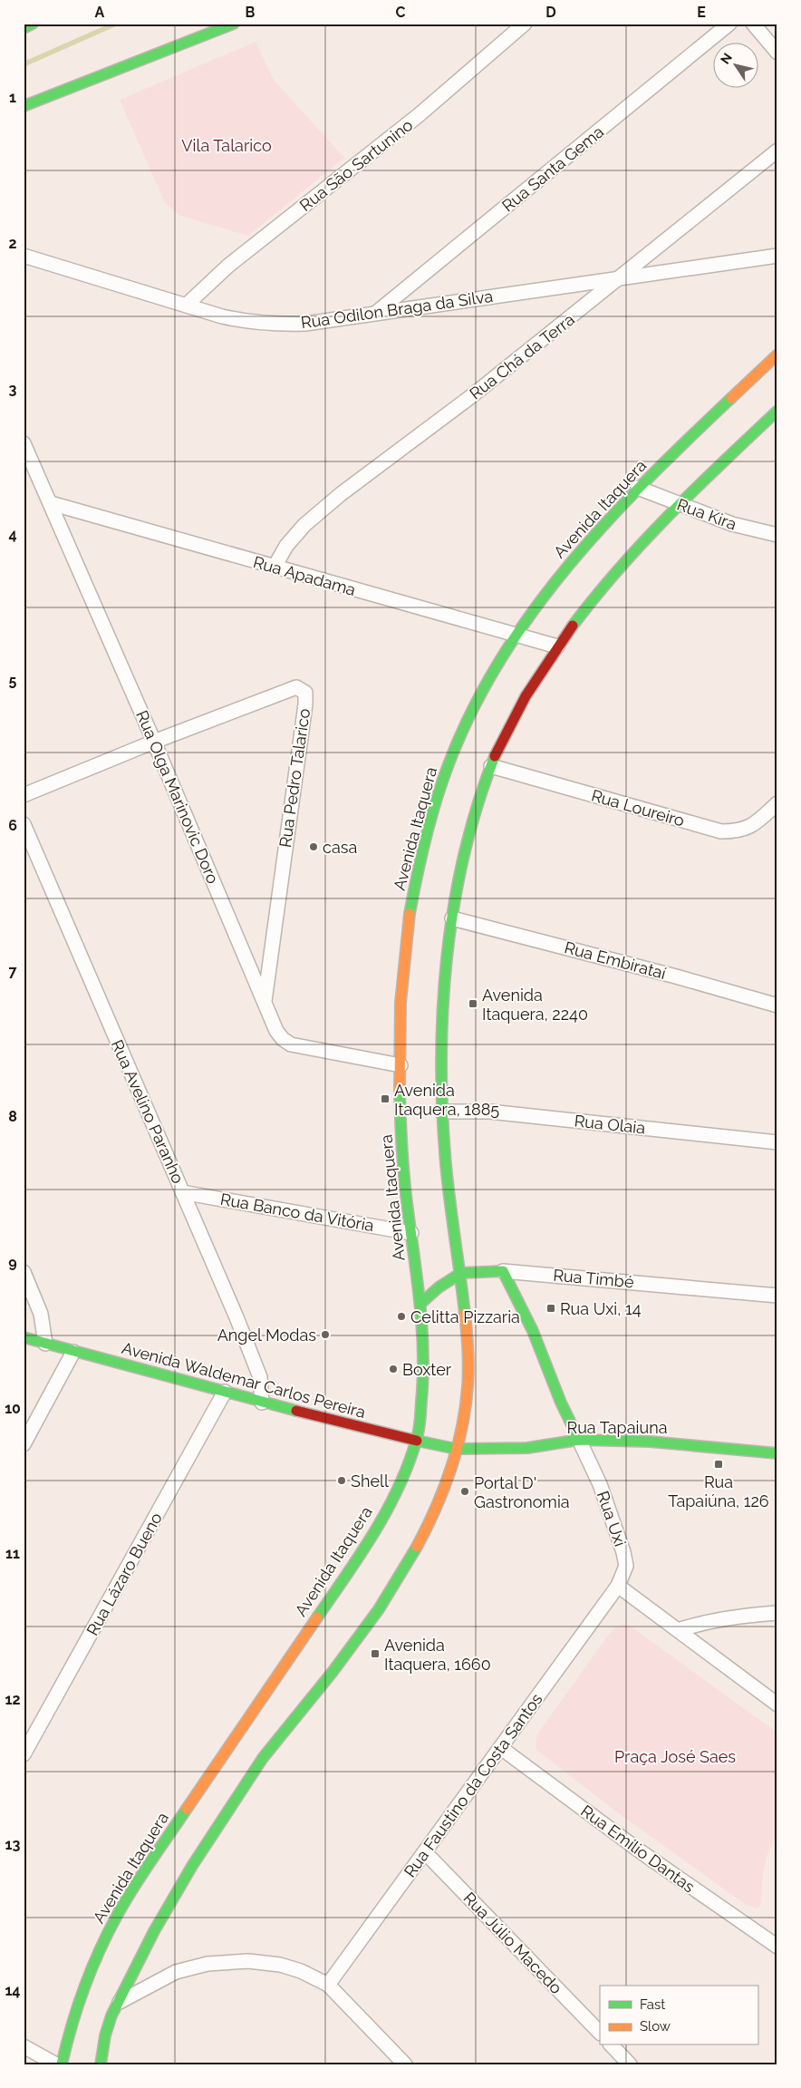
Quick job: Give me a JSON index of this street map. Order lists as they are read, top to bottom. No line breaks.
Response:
{"streets":{"main road":["Avenida Itaquera","Rua Timbé","Avenida Waldemar Carlos Pereira","Rua Tapaiuna","Rua Uxi"],"street":["Rua São Sartunino","Rua Santa Gema","Rua Odilon Braga da Silva","Rua Chá da Terra","Rua Kira","Rua Apadama","Rua Pedro Talarico","Rua Olga Marinovic Doro","Rua Loureiro","Rua Embirataí","Rua Avelino Paranho","Rua Olaia","Rua Banco da Vitória","Rua Lázaro Bueno","Rua Faustino da Costa Santos","Rua Emílio Dantas","Rua Júlio Macedo"]},"crossings":[["Rua São Sartunino","Rua Odilon Braga da Silva"],["Rua Santa Gema","Rua Odilon Braga da Silva"],["Rua Odilon Braga da Silva","Rua Chá da Terra"],["Rua Chá da Terra","Rua Apadama"],["Avenida Itaquera","Rua Kira"],["Avenida Itaquera","Rua Apadama"],["Avenida Itaquera","Rua Olga Marinovic Doro"],["Avenida Itaquera","Rua Banco da Vitória"],["Avenida Itaquera","Avenida Waldemar Carlos Pereira"],["Rua Apadama","Rua Olga Marinovic Doro"],["Rua Pedro Talarico","Rua Olga Marinovic Doro"],["Rua Avelino Paranho","Rua Banco da Vitória"],["Rua Avelino Paranho","Avenida Waldemar Carlos Pereira"],["Rua Timbé","Rua Uxi"],["Avenida Waldemar Carlos Pereira","Rua Tapaiuna"],["Avenida Waldemar Carlos Pereira","Rua Lázaro Bueno"],["Rua Tapaiuna","Rua Uxi"],["Rua Uxi","Rua Faustino da Costa Santos"],["Rua Faustino da Costa Santos","Rua Emílio Dantas"],["Rua Faustino da Costa Santos","Rua Júlio Macedo"]],"parks":["Vila Talarico","Praça José Saes"],"places":{"other":["casa","Celitta Pizzaria","Angel Modas","Boxter","Shell","Portal D' Gastronomia"],"transit":["Avenida Itaquera, 2240","Avenida Itaquera, 1885","Rua Uxi, 14","Rua Tapaiúna, 126","Avenida Itaquera, 1660"]},"legend":["Fast","Slow"],"north":"top left","grid":{"columns":["A","B","C","D","E"],"rows":["1","2","3","4","5","6","7","8","9","10","11","12","13","14"]}}
